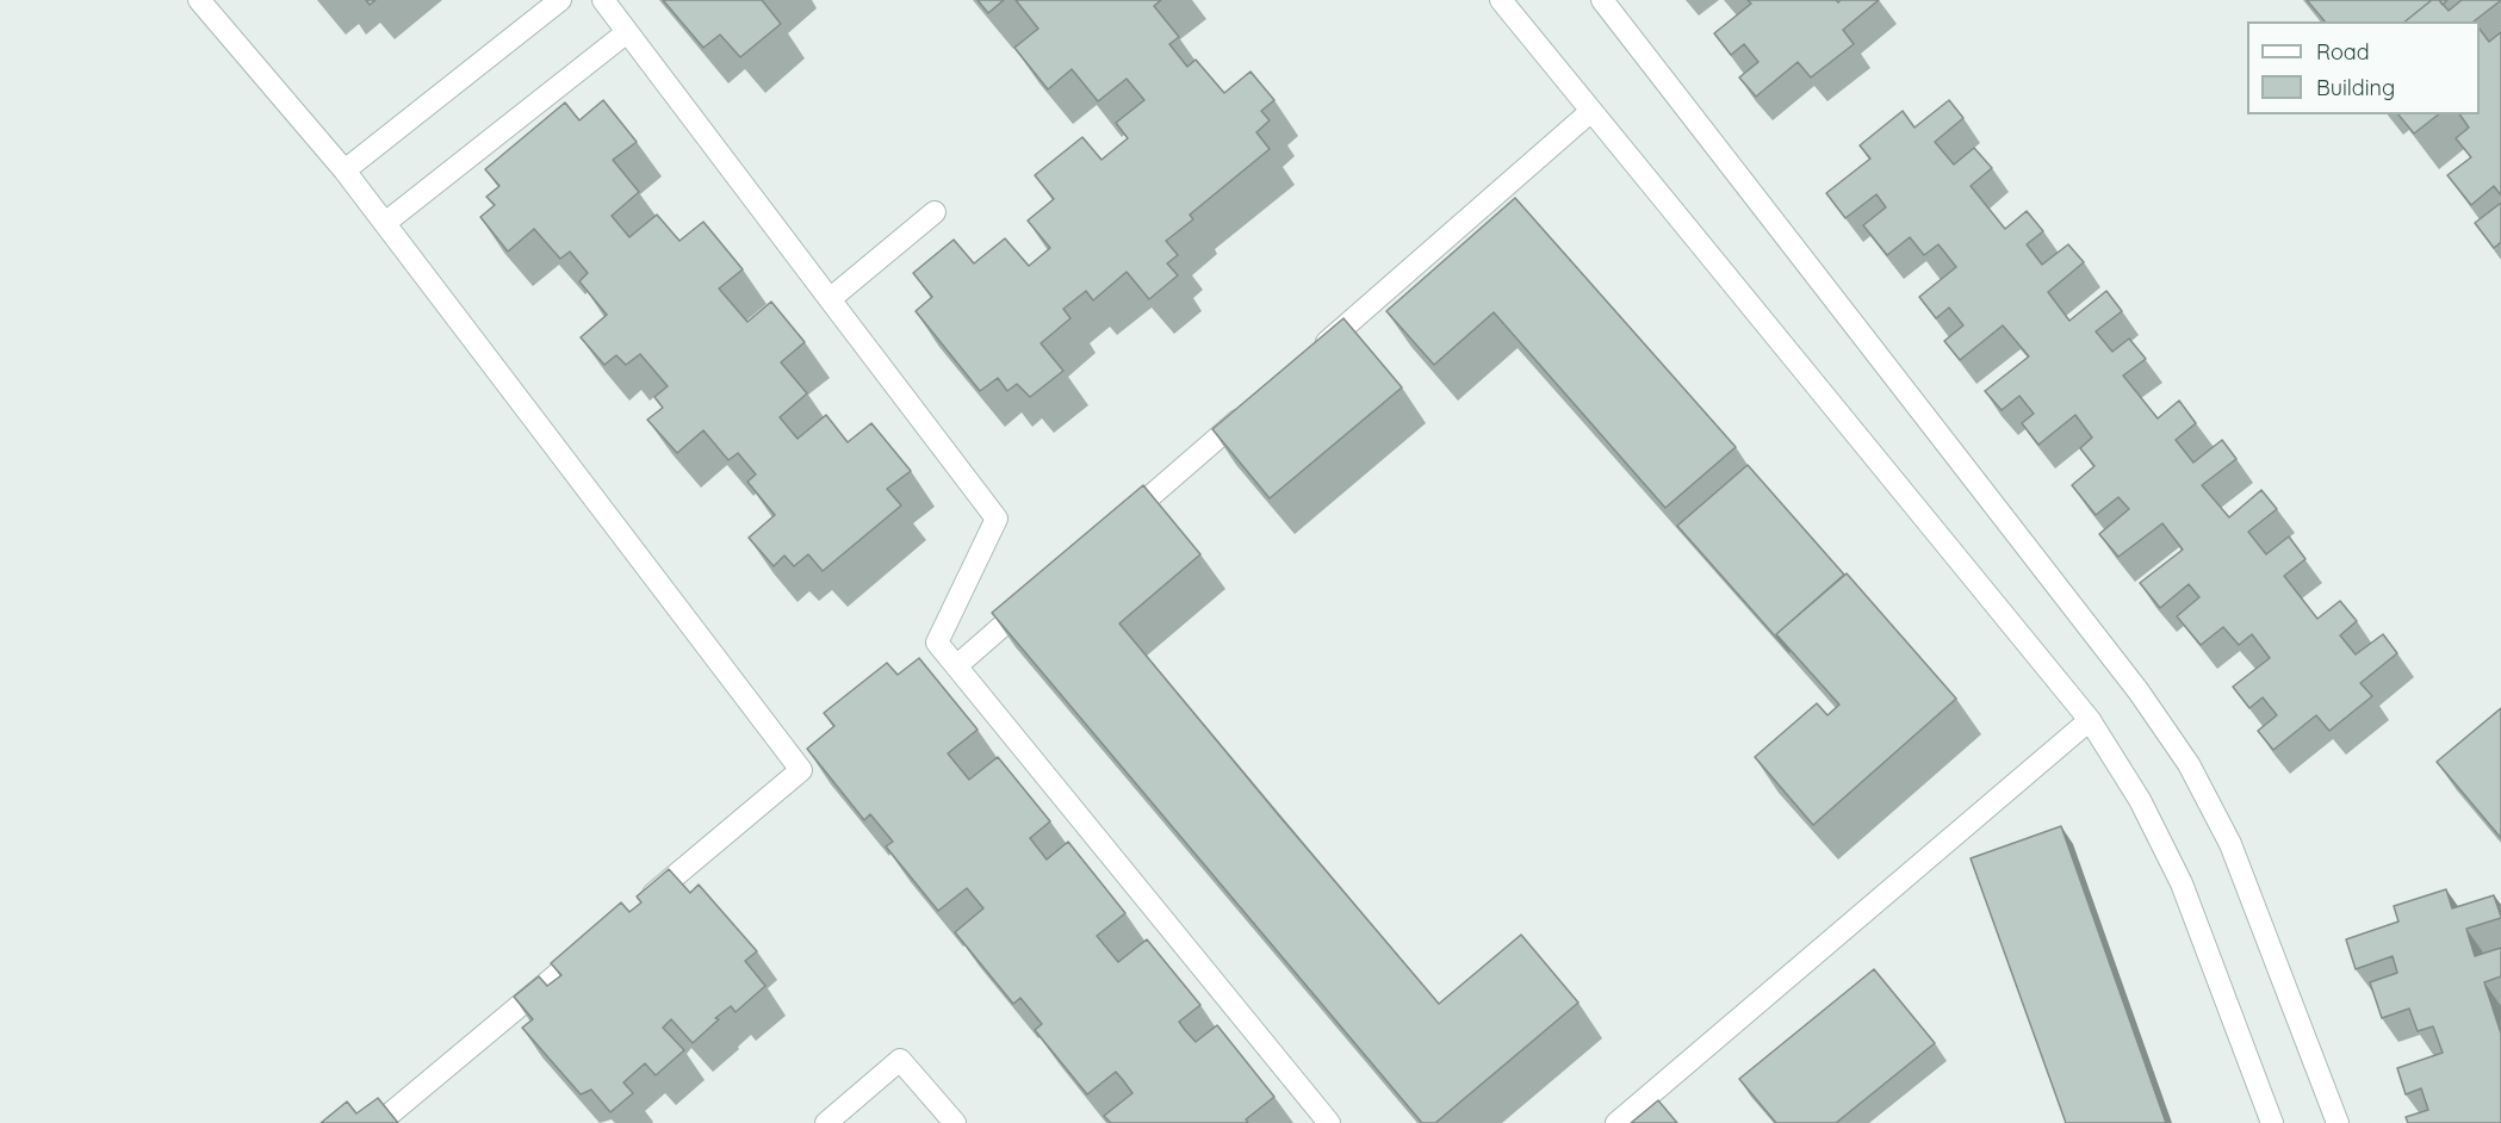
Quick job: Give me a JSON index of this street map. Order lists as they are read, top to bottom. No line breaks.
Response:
{"legend":["Road","Building"]}
